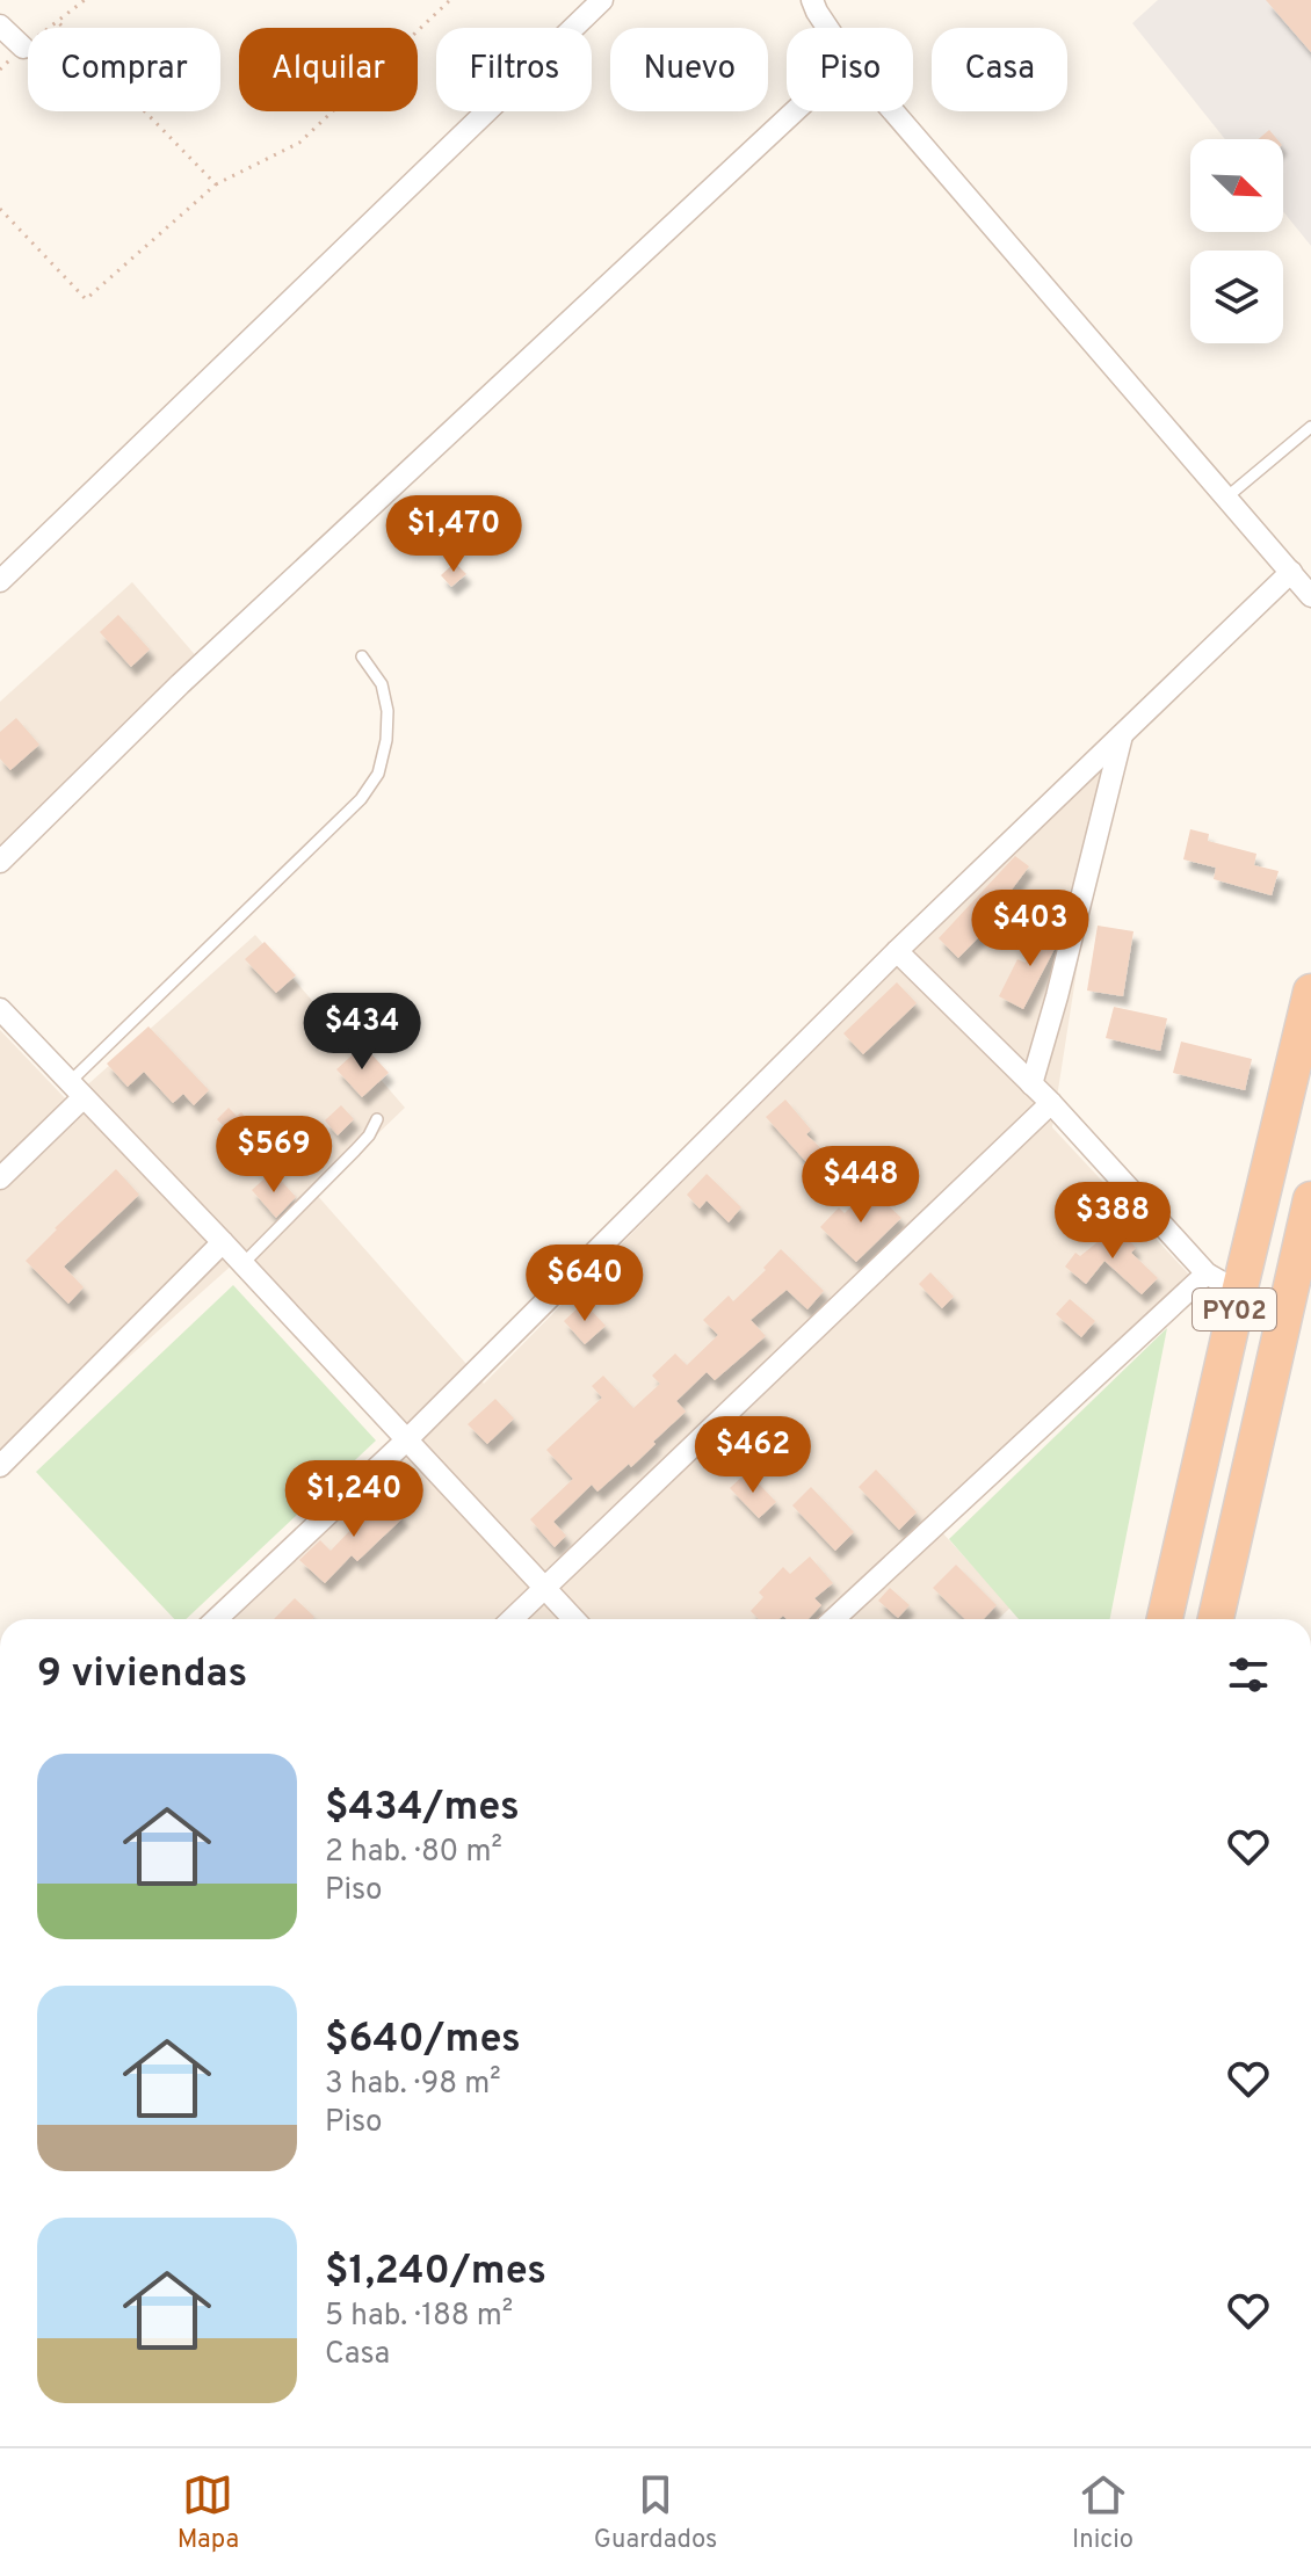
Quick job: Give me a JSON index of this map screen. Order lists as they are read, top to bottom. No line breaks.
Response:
{"streets":{"highway":["PY02"]},"north":"bottom right","page":{"chip":["Comprar","Alquilar","Filtros","Nuevo","Piso","Casa"],"price":["$1,470","$403","$434","$569","$448","$388","$640","$462","$1,240"],"heading":"9 viviendas","list":[{"name":"$434/mes","note":"2 hab. · 80 m² · Piso"},{"name":"$640/mes","note":"3 hab. · 98 m² · Piso"},{"name":"$1,240/mes","note":"5 hab. · 188 m² · Casa"}],"tabs":["Mapa","Guardados","Inicio"]}}
